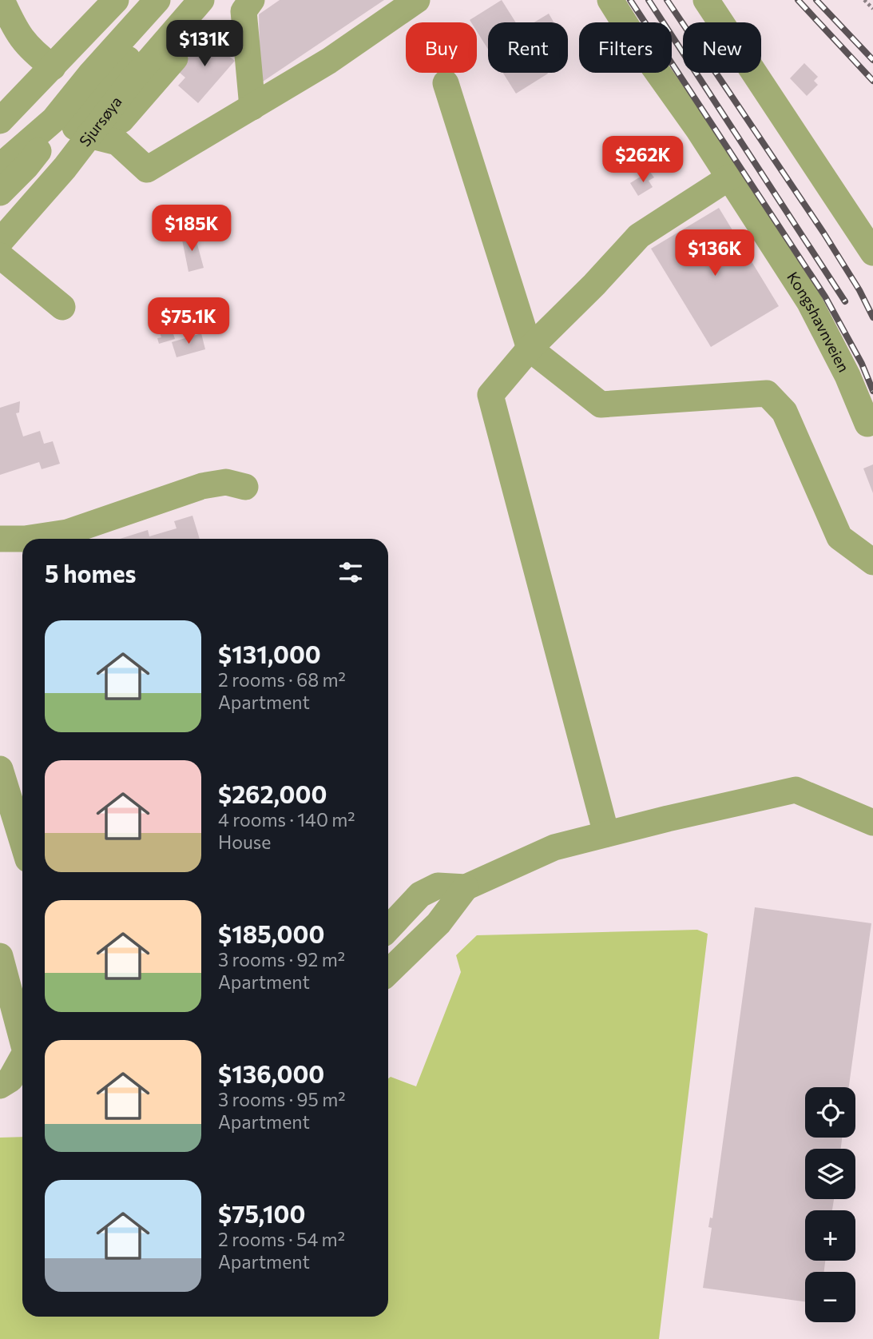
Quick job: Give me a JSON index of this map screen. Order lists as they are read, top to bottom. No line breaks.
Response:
{"streets":{"lane":["Sjursøya","Kongshavnveien"]},"page":{"price":["$131K","$262K","$185K","$136K","$75.1K"],"chip":["Buy","Rent","Filters","New"],"heading":"5 homes","list":[{"name":"$131,000","note":"2 rooms · 68 m² · Apartment"},{"name":"$262,000","note":"4 rooms · 140 m² · House"},{"name":"$185,000","note":"3 rooms · 92 m² · Apartment"},{"name":"$136,000","note":"3 rooms · 95 m² · Apartment"},{"name":"$75,100","note":"2 rooms · 54 m² · Apartment"}],"map_buttons":["+","−"]}}
